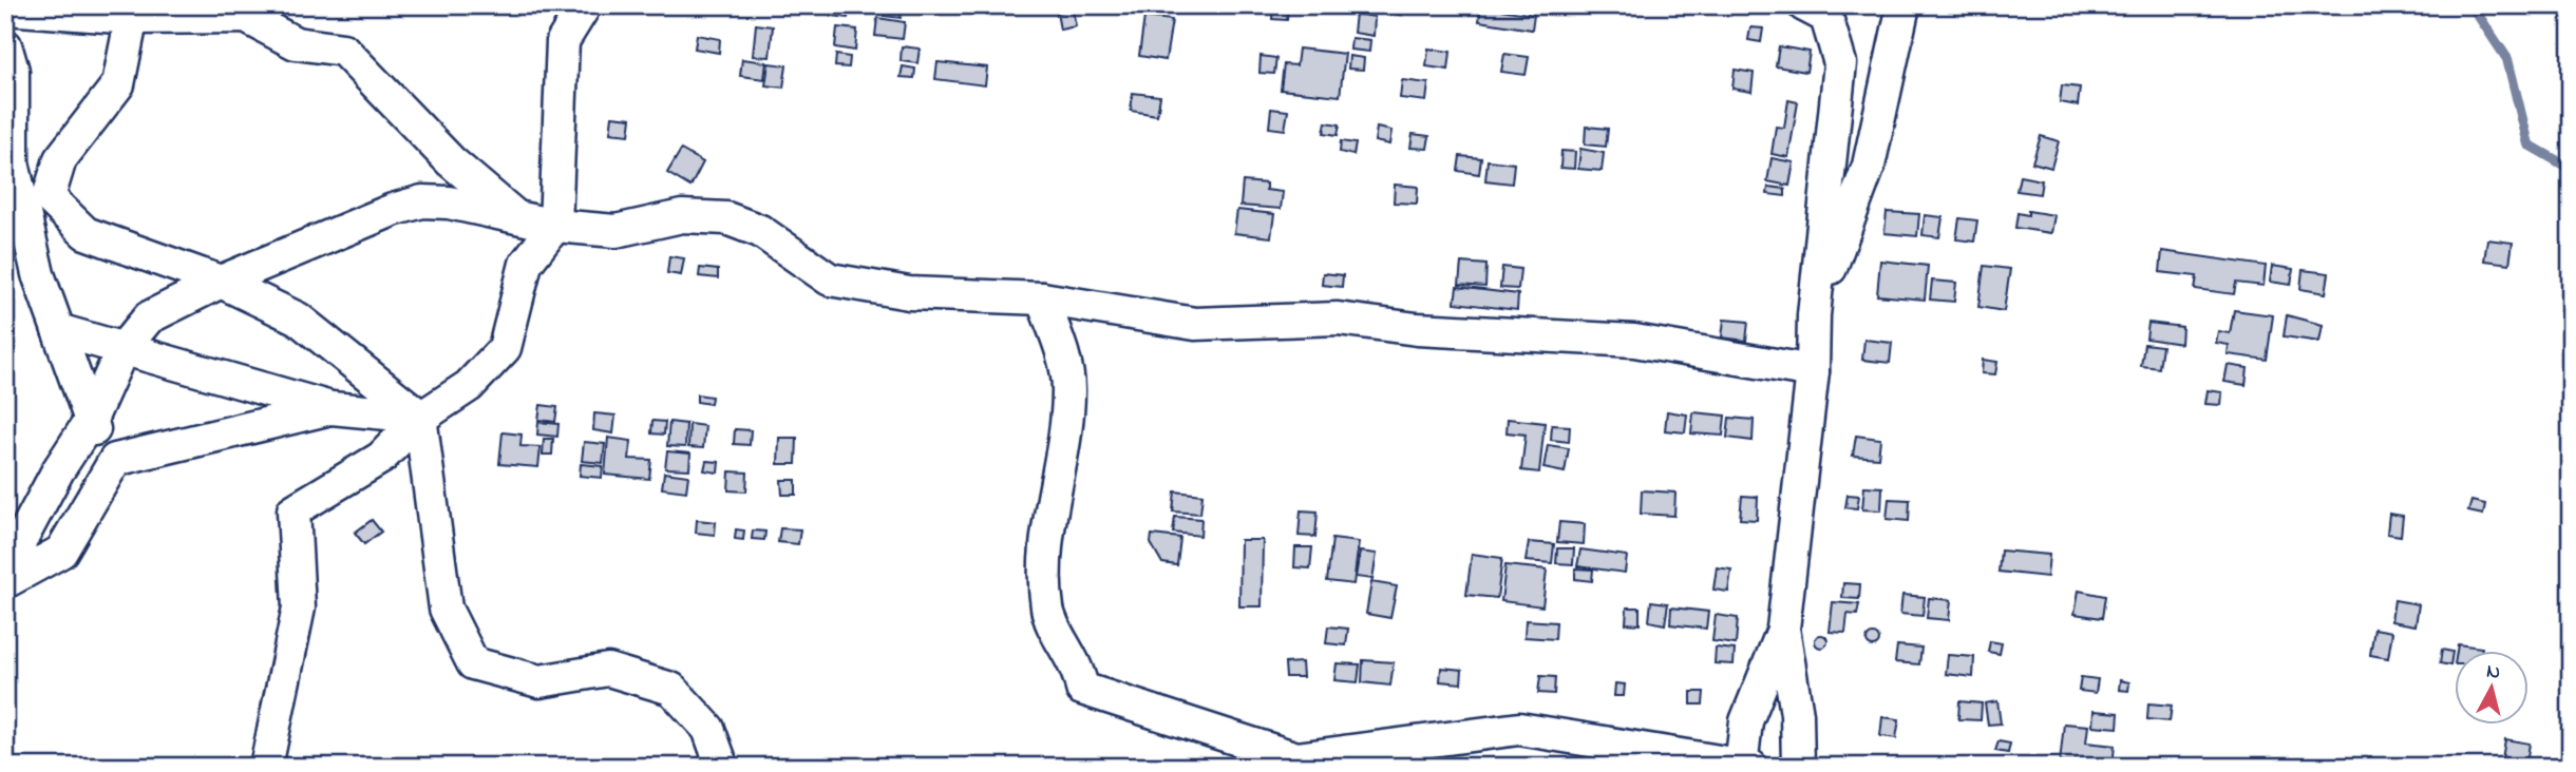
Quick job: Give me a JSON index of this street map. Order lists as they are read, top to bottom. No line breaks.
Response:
{"north":"top"}
